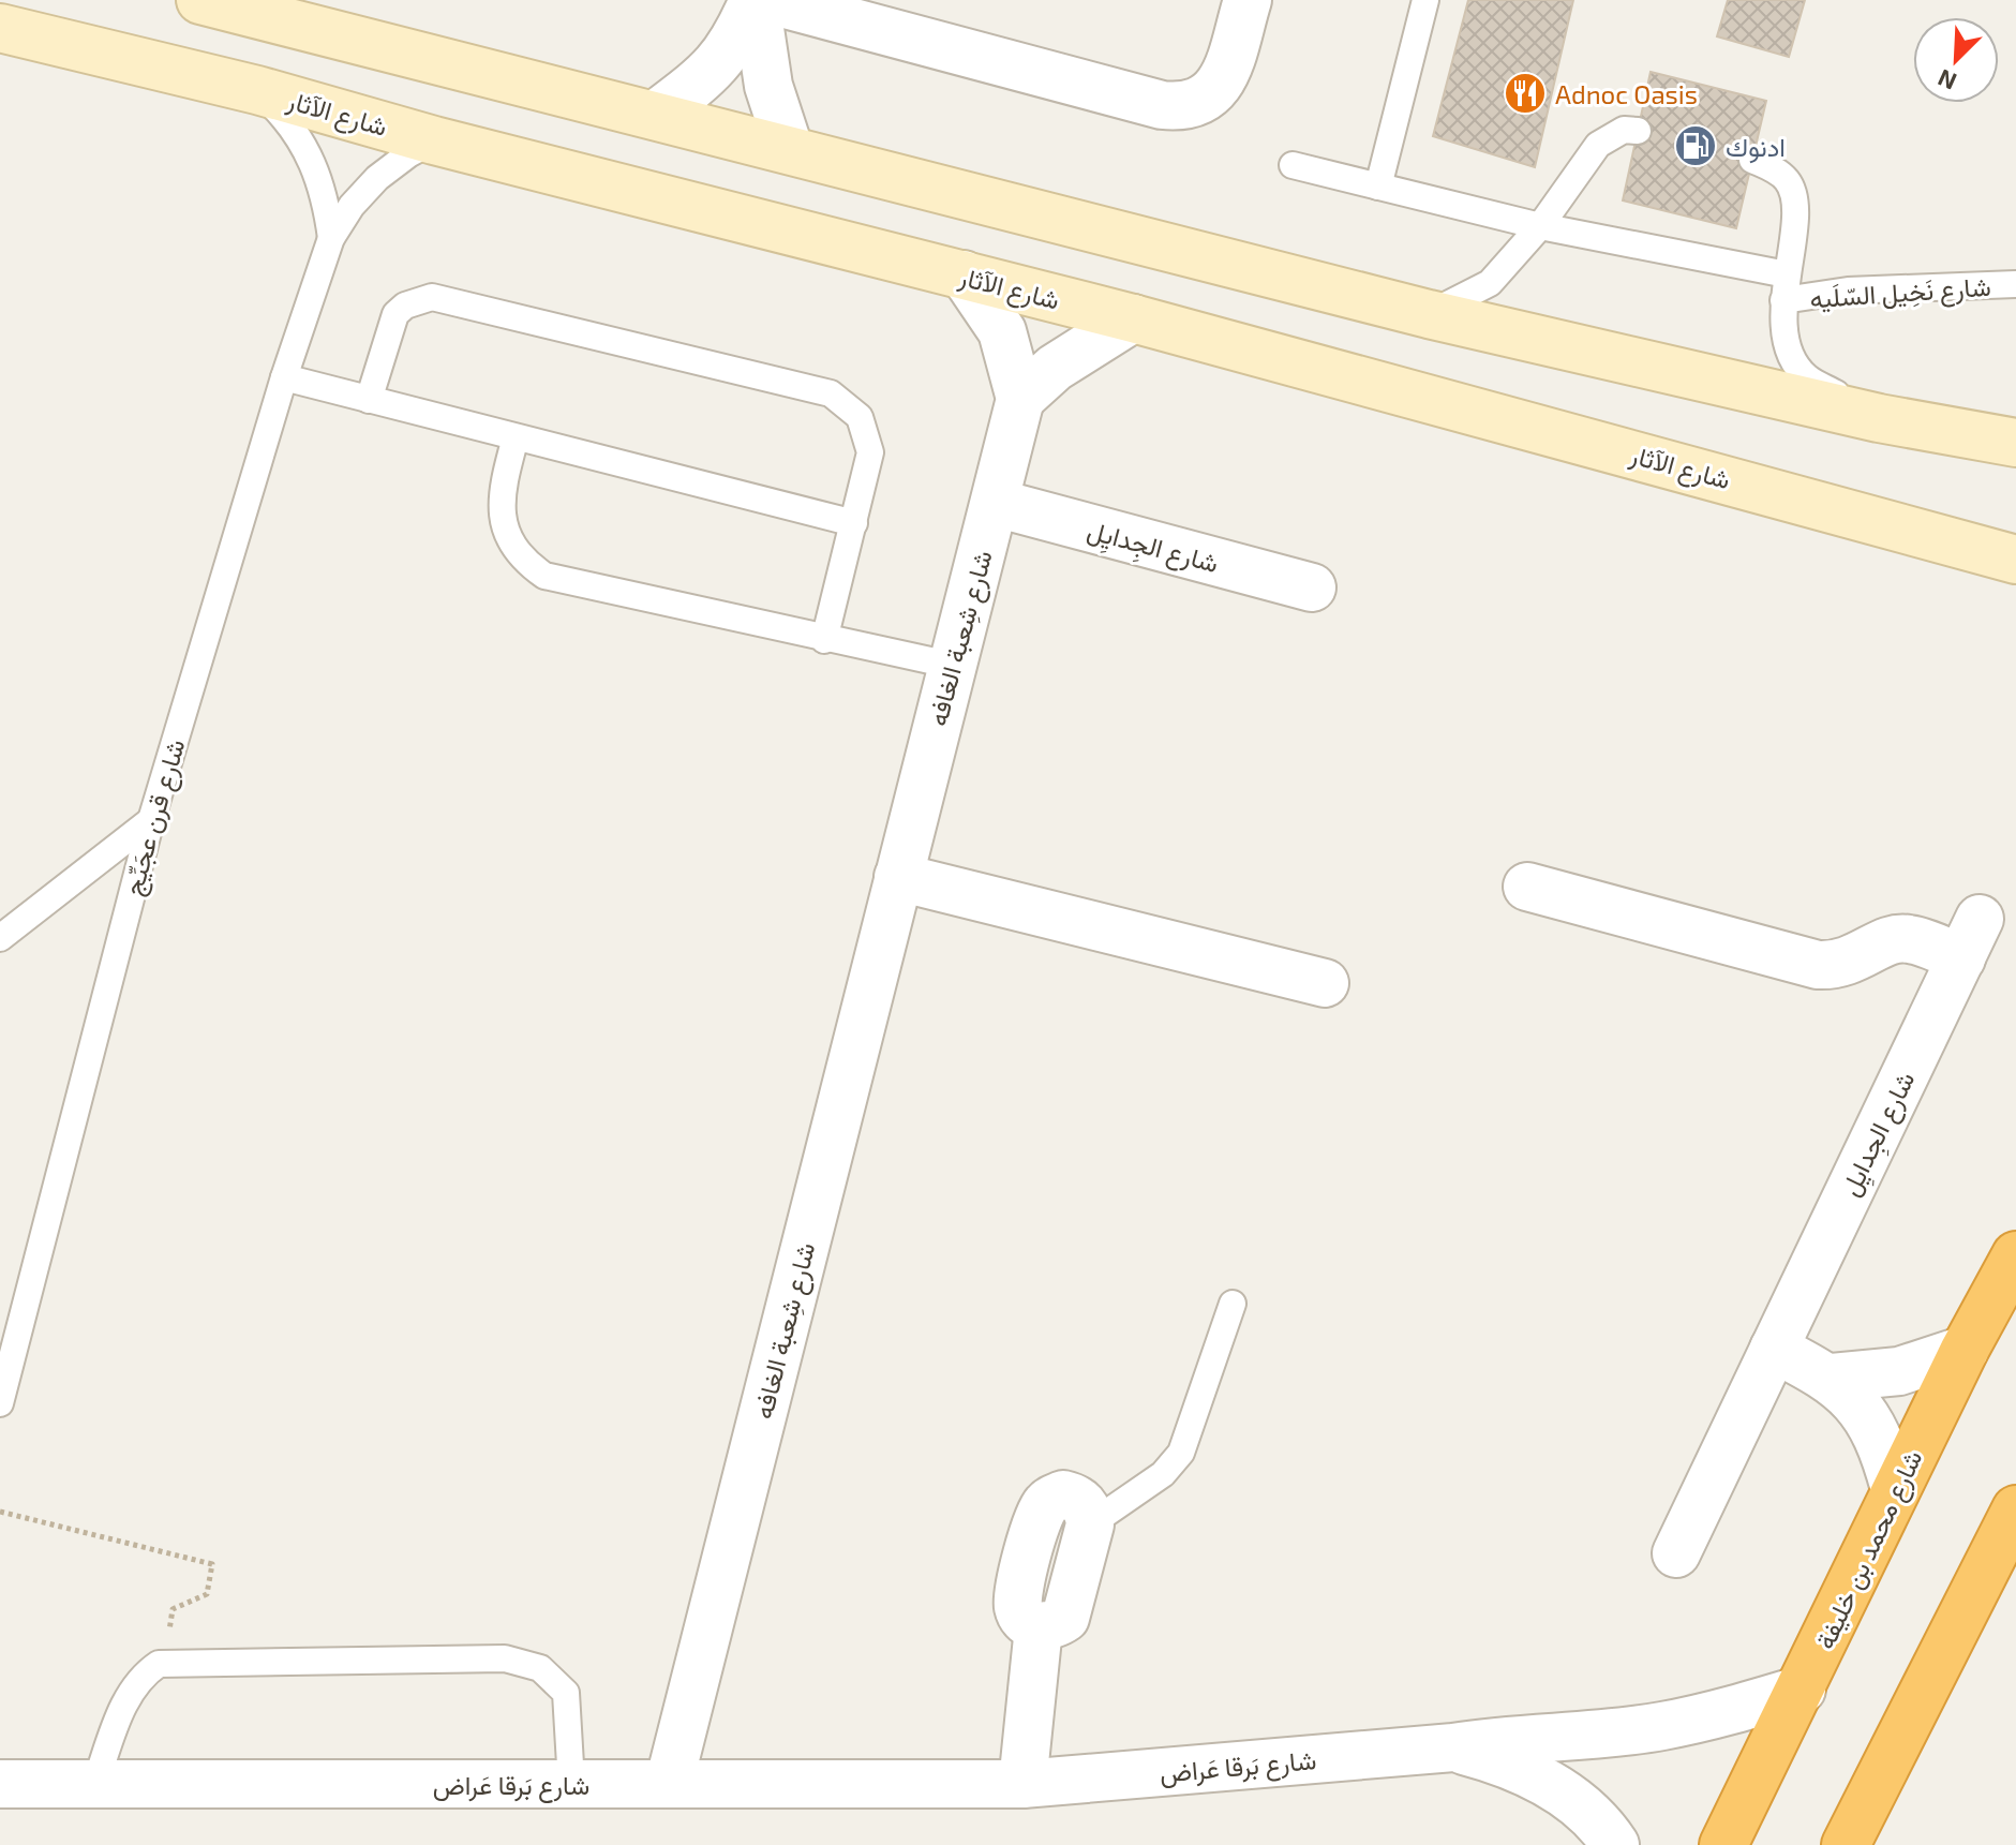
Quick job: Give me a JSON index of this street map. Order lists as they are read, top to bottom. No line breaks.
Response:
{"streets":{"highway":["شارع محمد بن خليفة"],"street":["شارع الآثار","شارع الجِدايِل","شارع شِعبة الغافه","شارع بَرقا عَراض"],"lane":["شارع نَخِيل السّلَيه","شارع قرن عجَيِّج"]},"crossings":[["شارع الآثار","شارع شِعبة الغافه"],["شارع الآثار","شارع قرن عجَيِّج"],["شارع الجِدايِل","شارع شِعبة الغافه"],["شارع شِعبة الغافه","شارع بَرقا عَراض"],["شارع محمد بن خليفة","شارع بَرقا عَراض"]],"places":{"restaurant":["Adnoc Oasis"],"fuel station":["ادنوك"]},"north":"bottom left"}
